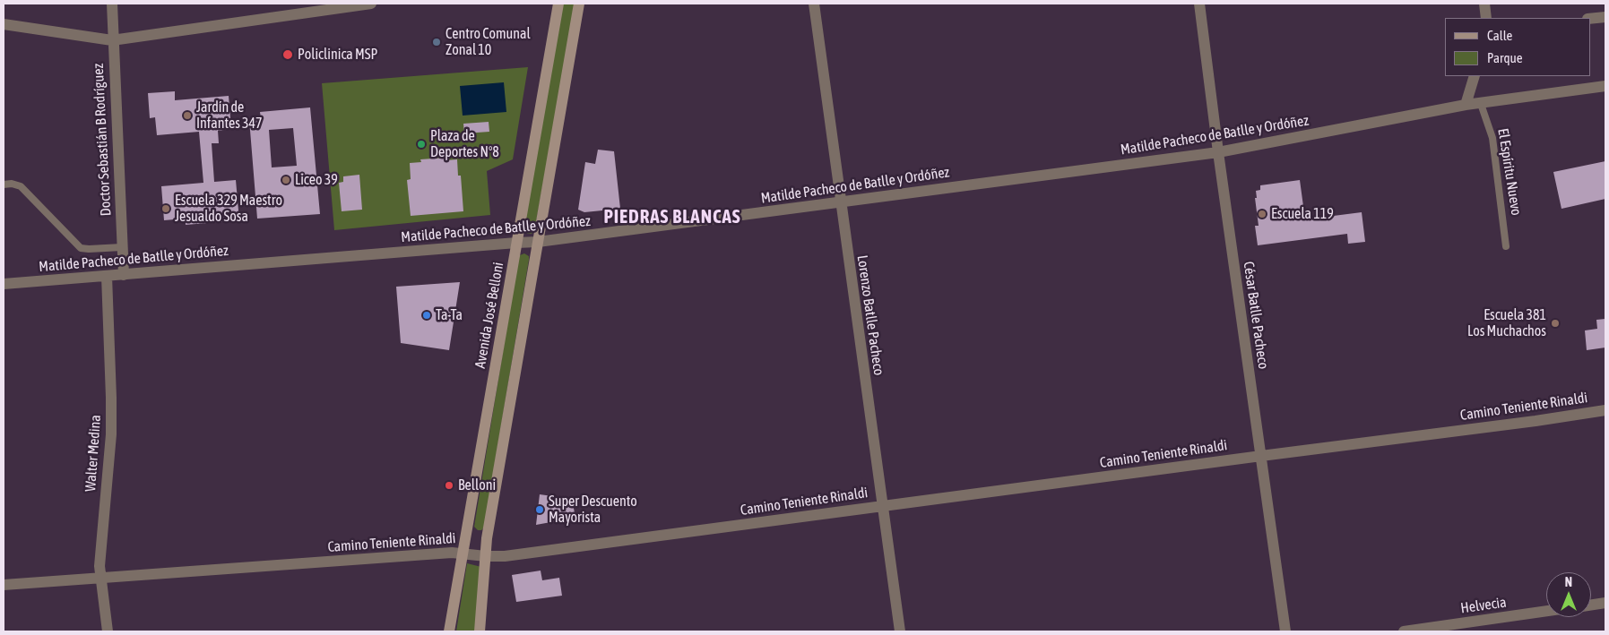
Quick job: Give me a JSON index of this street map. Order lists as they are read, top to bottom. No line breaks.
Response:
{"streets":{"main road":["Avenida José Belloni"],"street":["Matilde Pacheco de Batlle y Ordóñez","Doctor Sebastián B Rodríguez","Lorenzo Batlle Pacheco","César Batlle Pacheco","Camino Teniente Rinaldi","Walter Medina","Helvecia"],"lane":["El Espíritu Nuevo"]},"crossings":[["Matilde Pacheco de Batlle y Ordóñez","Doctor Sebastián B Rodríguez"],["Matilde Pacheco de Batlle y Ordóñez","El Espíritu Nuevo"],["Matilde Pacheco de Batlle y Ordóñez","Avenida José Belloni"],["Matilde Pacheco de Batlle y Ordóñez","Lorenzo Batlle Pacheco"],["Matilde Pacheco de Batlle y Ordóñez","César Batlle Pacheco"],["Matilde Pacheco de Batlle y Ordóñez","Walter Medina"],["Avenida José Belloni","Camino Teniente Rinaldi"],["Lorenzo Batlle Pacheco","Camino Teniente Rinaldi"],["César Batlle Pacheco","Camino Teniente Rinaldi"],["Camino Teniente Rinaldi","Walter Medina"]],"districts":["PIEDRAS BLANCAS"],"places":["Centro Comunal Zonal 10","Policlinica MSP","Jardín de Infantes 347","Plaza de Deportes N°8","Liceo 39","Escuela 329 Maestro Jesualdo Sosa","Escuela 119","Ta-Ta","Escuela 381 Los Muchachos","Belloni","Super Descuento Mayorista"],"legend":["Calle","Parque"],"north":"top"}
